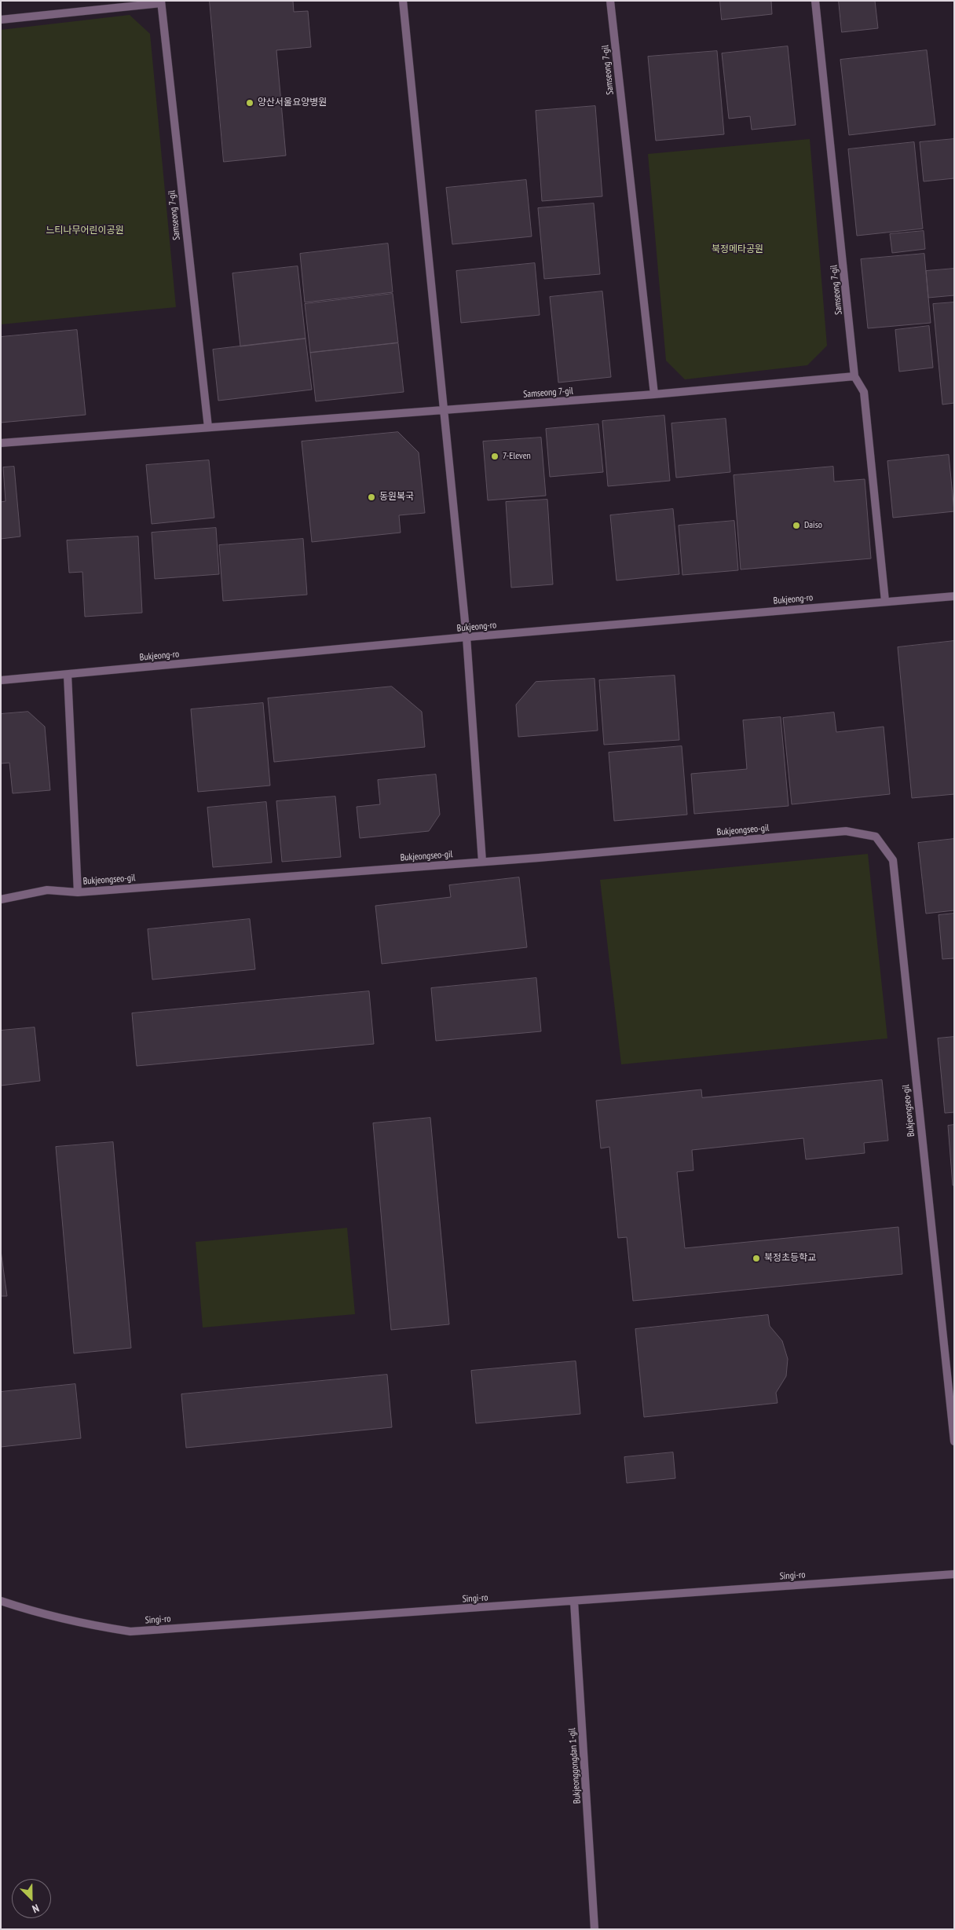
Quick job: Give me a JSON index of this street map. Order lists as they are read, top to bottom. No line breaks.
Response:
{"streets":{"street":["Samseong 7-gil","Bukjeong-ro","Bukjeongseo-gil","Singi-ro","Bukjeonggongdan 1-gil"]},"crossings":[["Singi-ro","Bukjeonggongdan 1-gil"]],"parks":["느티나무어린이공원","북정메타공원"],"places":["양산서울요양병원","7-Eleven","동원복국","Daiso","북정초등학교"],"north":"bottom right"}
